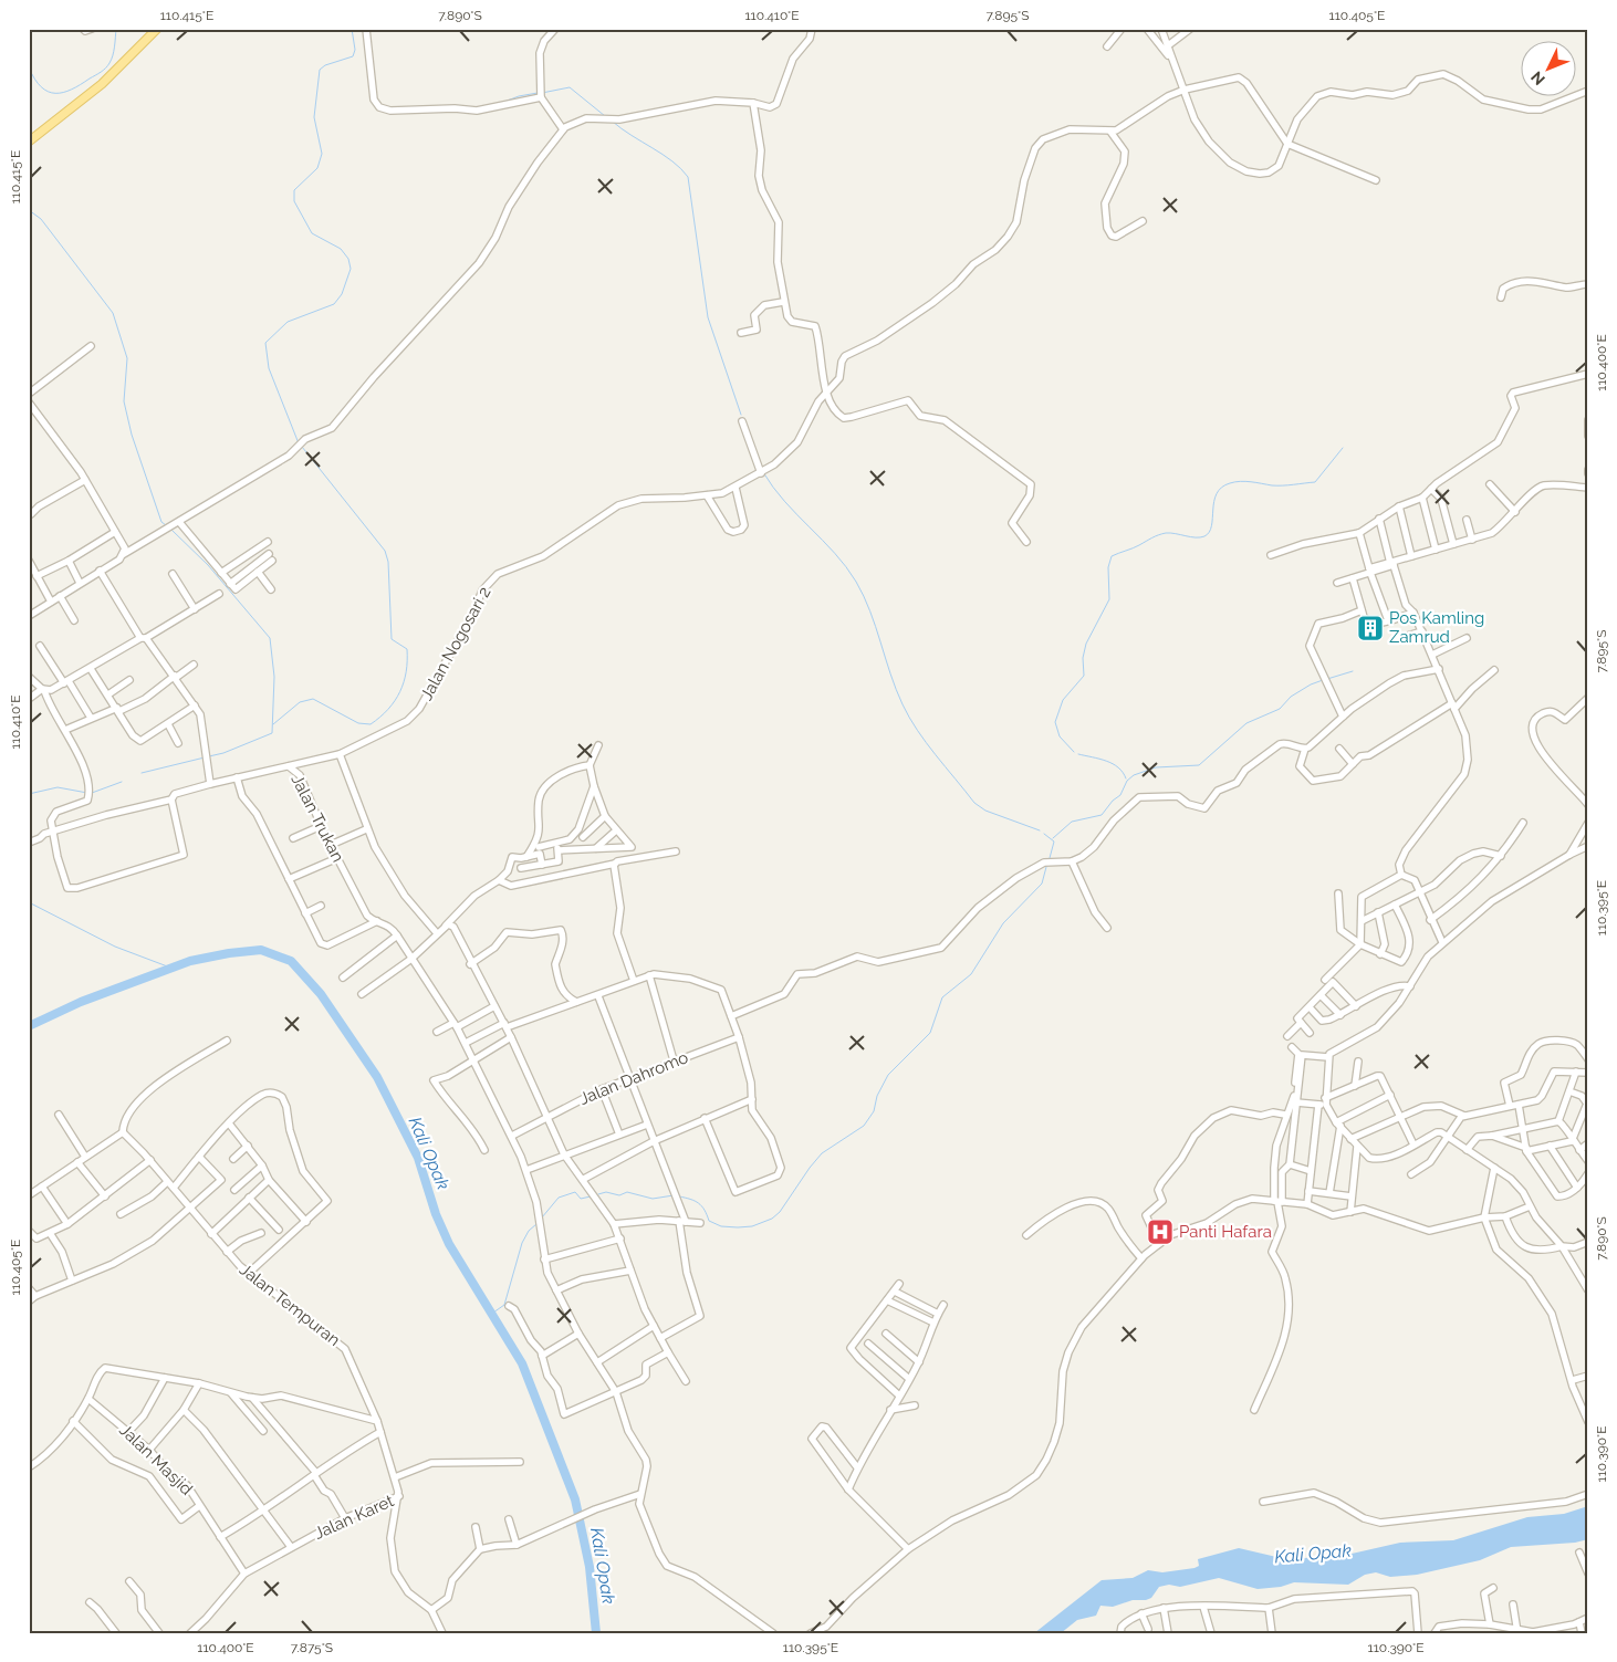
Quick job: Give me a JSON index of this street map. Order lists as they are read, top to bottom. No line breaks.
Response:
{"streets":{"street":["Jalan Nogosari 2","Jalan Trukan","Jalan Dahromo","Jalan Tempuran","Jalan Masjid","Jalan Karet"]},"crossings":[["Jalan Nogosari 2","Jalan Trukan"],["Jalan Tempuran","Jalan Karet"],["Jalan Masjid","Jalan Karet"]],"water":["Kali Opak"],"places":{"building":["Pos Kamling Zamrud"],"hospital":["Panti Hafara"]},"north":"bottom left","coordinates":["110.415°E","7.890°S","110.410°E","7.895°S","110.405°E","110.400°E","110.395°E","110.390°E","7.875°S"]}
